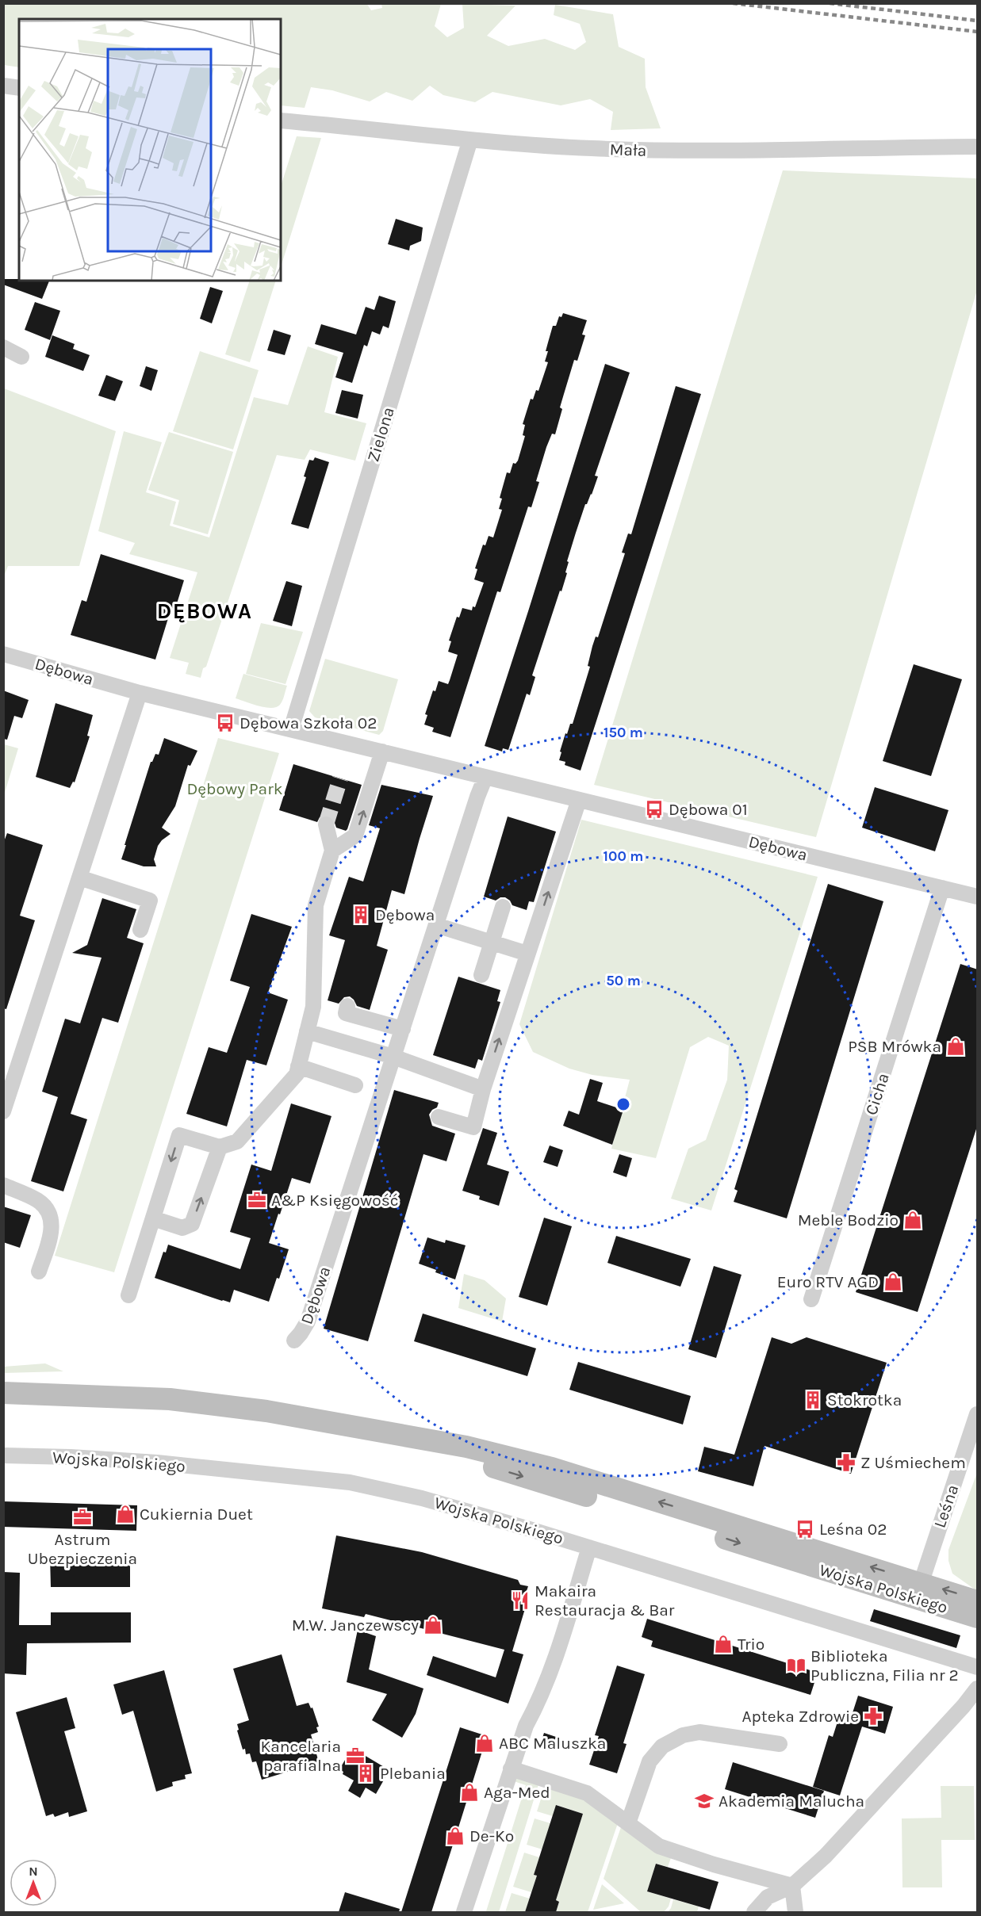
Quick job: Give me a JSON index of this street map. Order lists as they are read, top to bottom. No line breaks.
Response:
{"streets":{"main road":["Wojska Polskiego"],"street":["Mała","Zielona","Dębowa","Cicha","Leśna"]},"crossings":[["Mała","Zielona"],["Zielona","Dębowa"],["Dębowa","Cicha"],["Wojska Polskiego","Leśna"]],"districts":["DĘBOWA"],"parks":["Dębowy Park"],"places":{"bus stop":["Dębowa Szkoła 02","Dębowa 01","Leśna 02"],"building":["Dębowa","Stokrotka","Plebania"],"shop":["PSB Mrówka","Meble Bodzio","Euro RTV AGD","Cukiernia Duet","M.W. Janczewscy","Trio","ABC Maluszka","Aga-Med","De-Ko"],"office":["A&P Księgowość","Astrum Ubezpieczenia","Kancelaria parafialna"],"pharmacy":["Z Uśmiechem","Apteka Zdrowie"],"restaurant":["Makaira Restauracja & Bar"],"library":["Biblioteka Publiczna, Filia nr 2"],"school or university":["Akademia Malucha"]},"north":"top","rings":["150 m","100 m","50 m"]}
